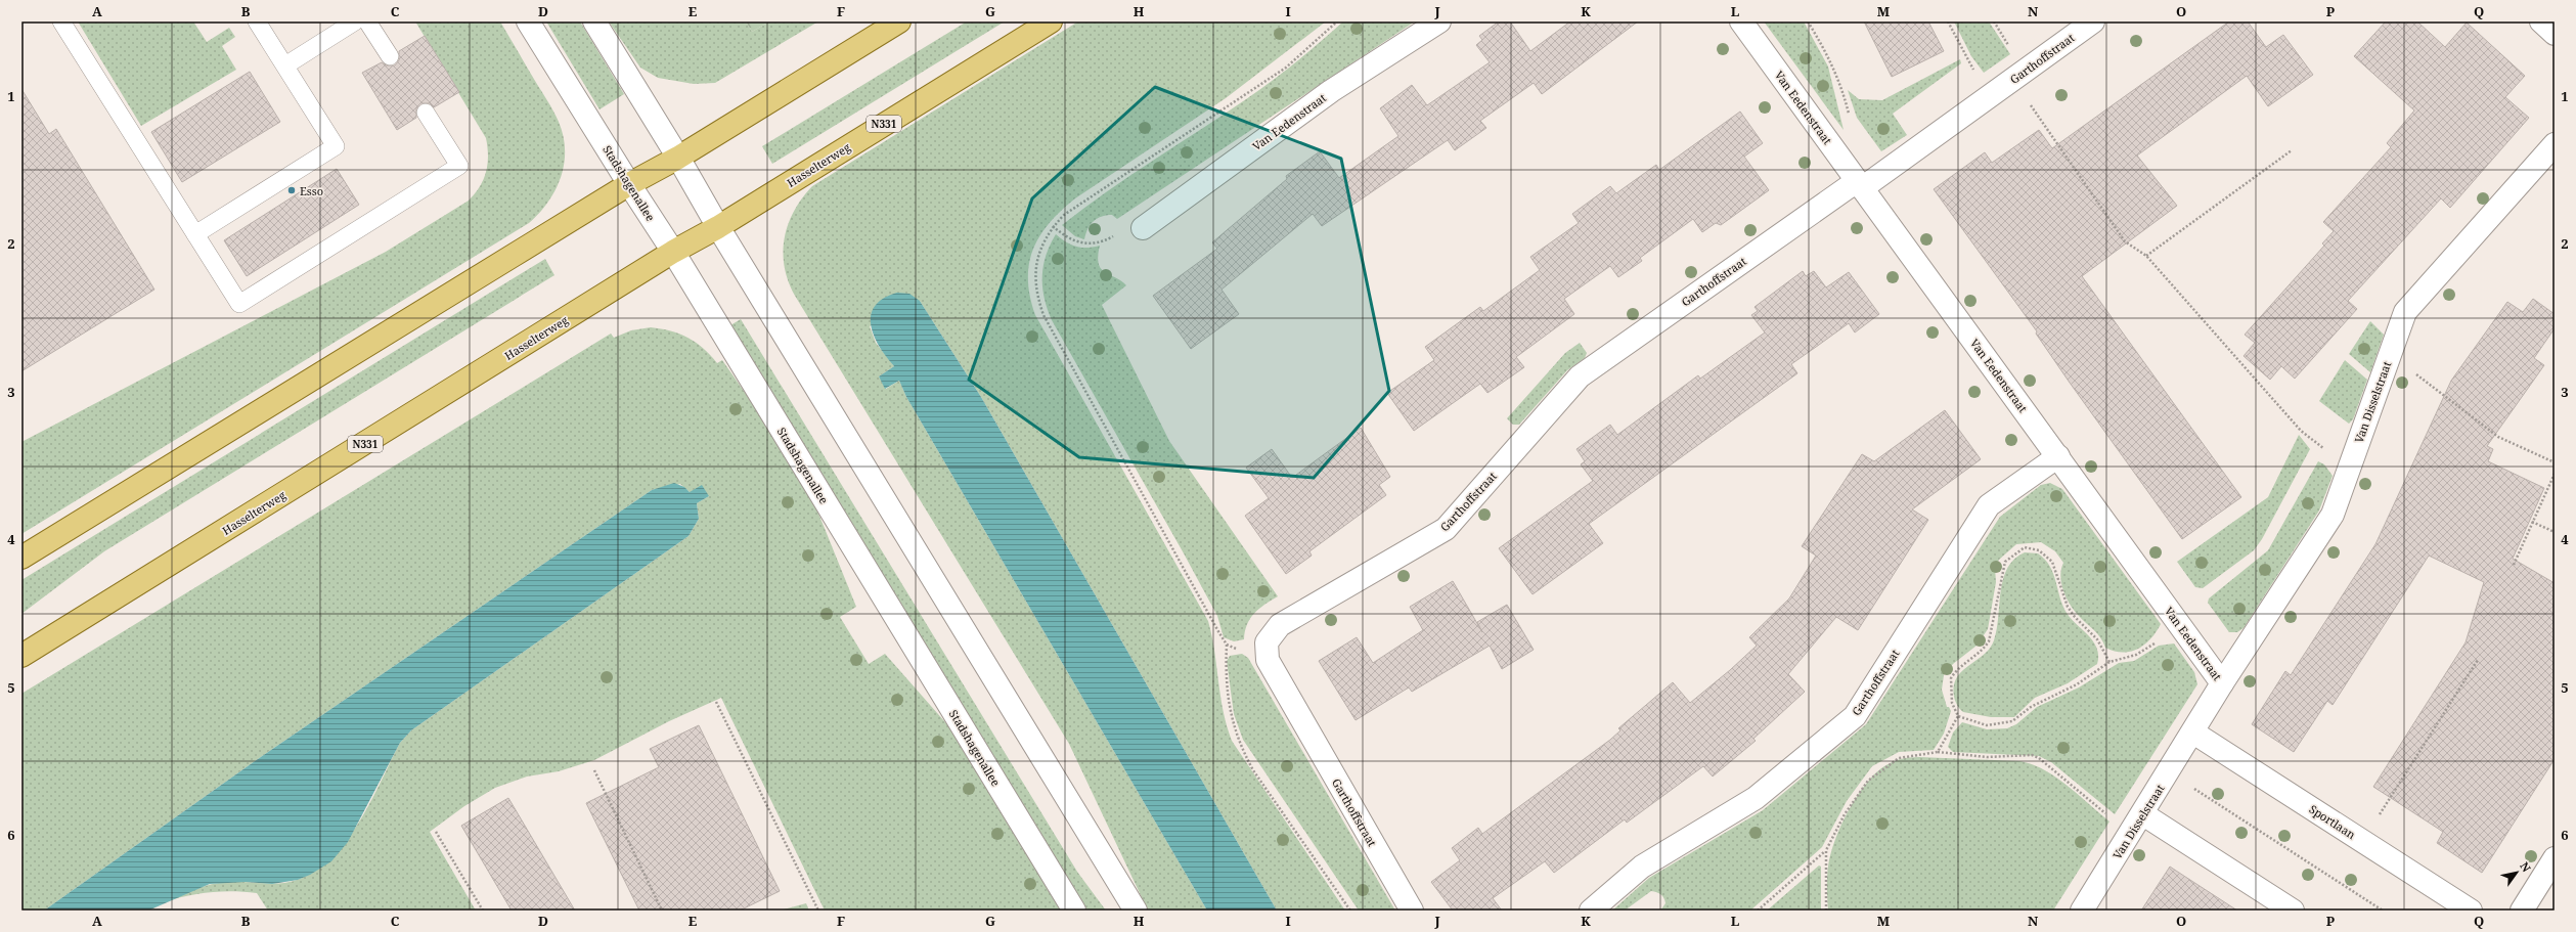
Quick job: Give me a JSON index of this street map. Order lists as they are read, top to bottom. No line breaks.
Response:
{"streets":{"main road":["N331","Hasselterweg"],"street":["Garthoffstraat","Van Eedenstraat","Stadshagenallee","Van Disselstraat","Sportlaan"]},"crossings":[["Garthoffstraat","Van Eedenstraat"],["Van Eedenstraat","Van Disselstraat"],["Van Eedenstraat","Sportlaan"],["Hasselterweg","Stadshagenallee"],["Van Disselstraat","Sportlaan"]],"places":["Esso"],"north":"top right","grid":{"columns":["A","B","C","D","E","F","G","H","I","J","K","L","M","N","O","P","Q"],"rows":["1","2","3","4","5","6"]}}
